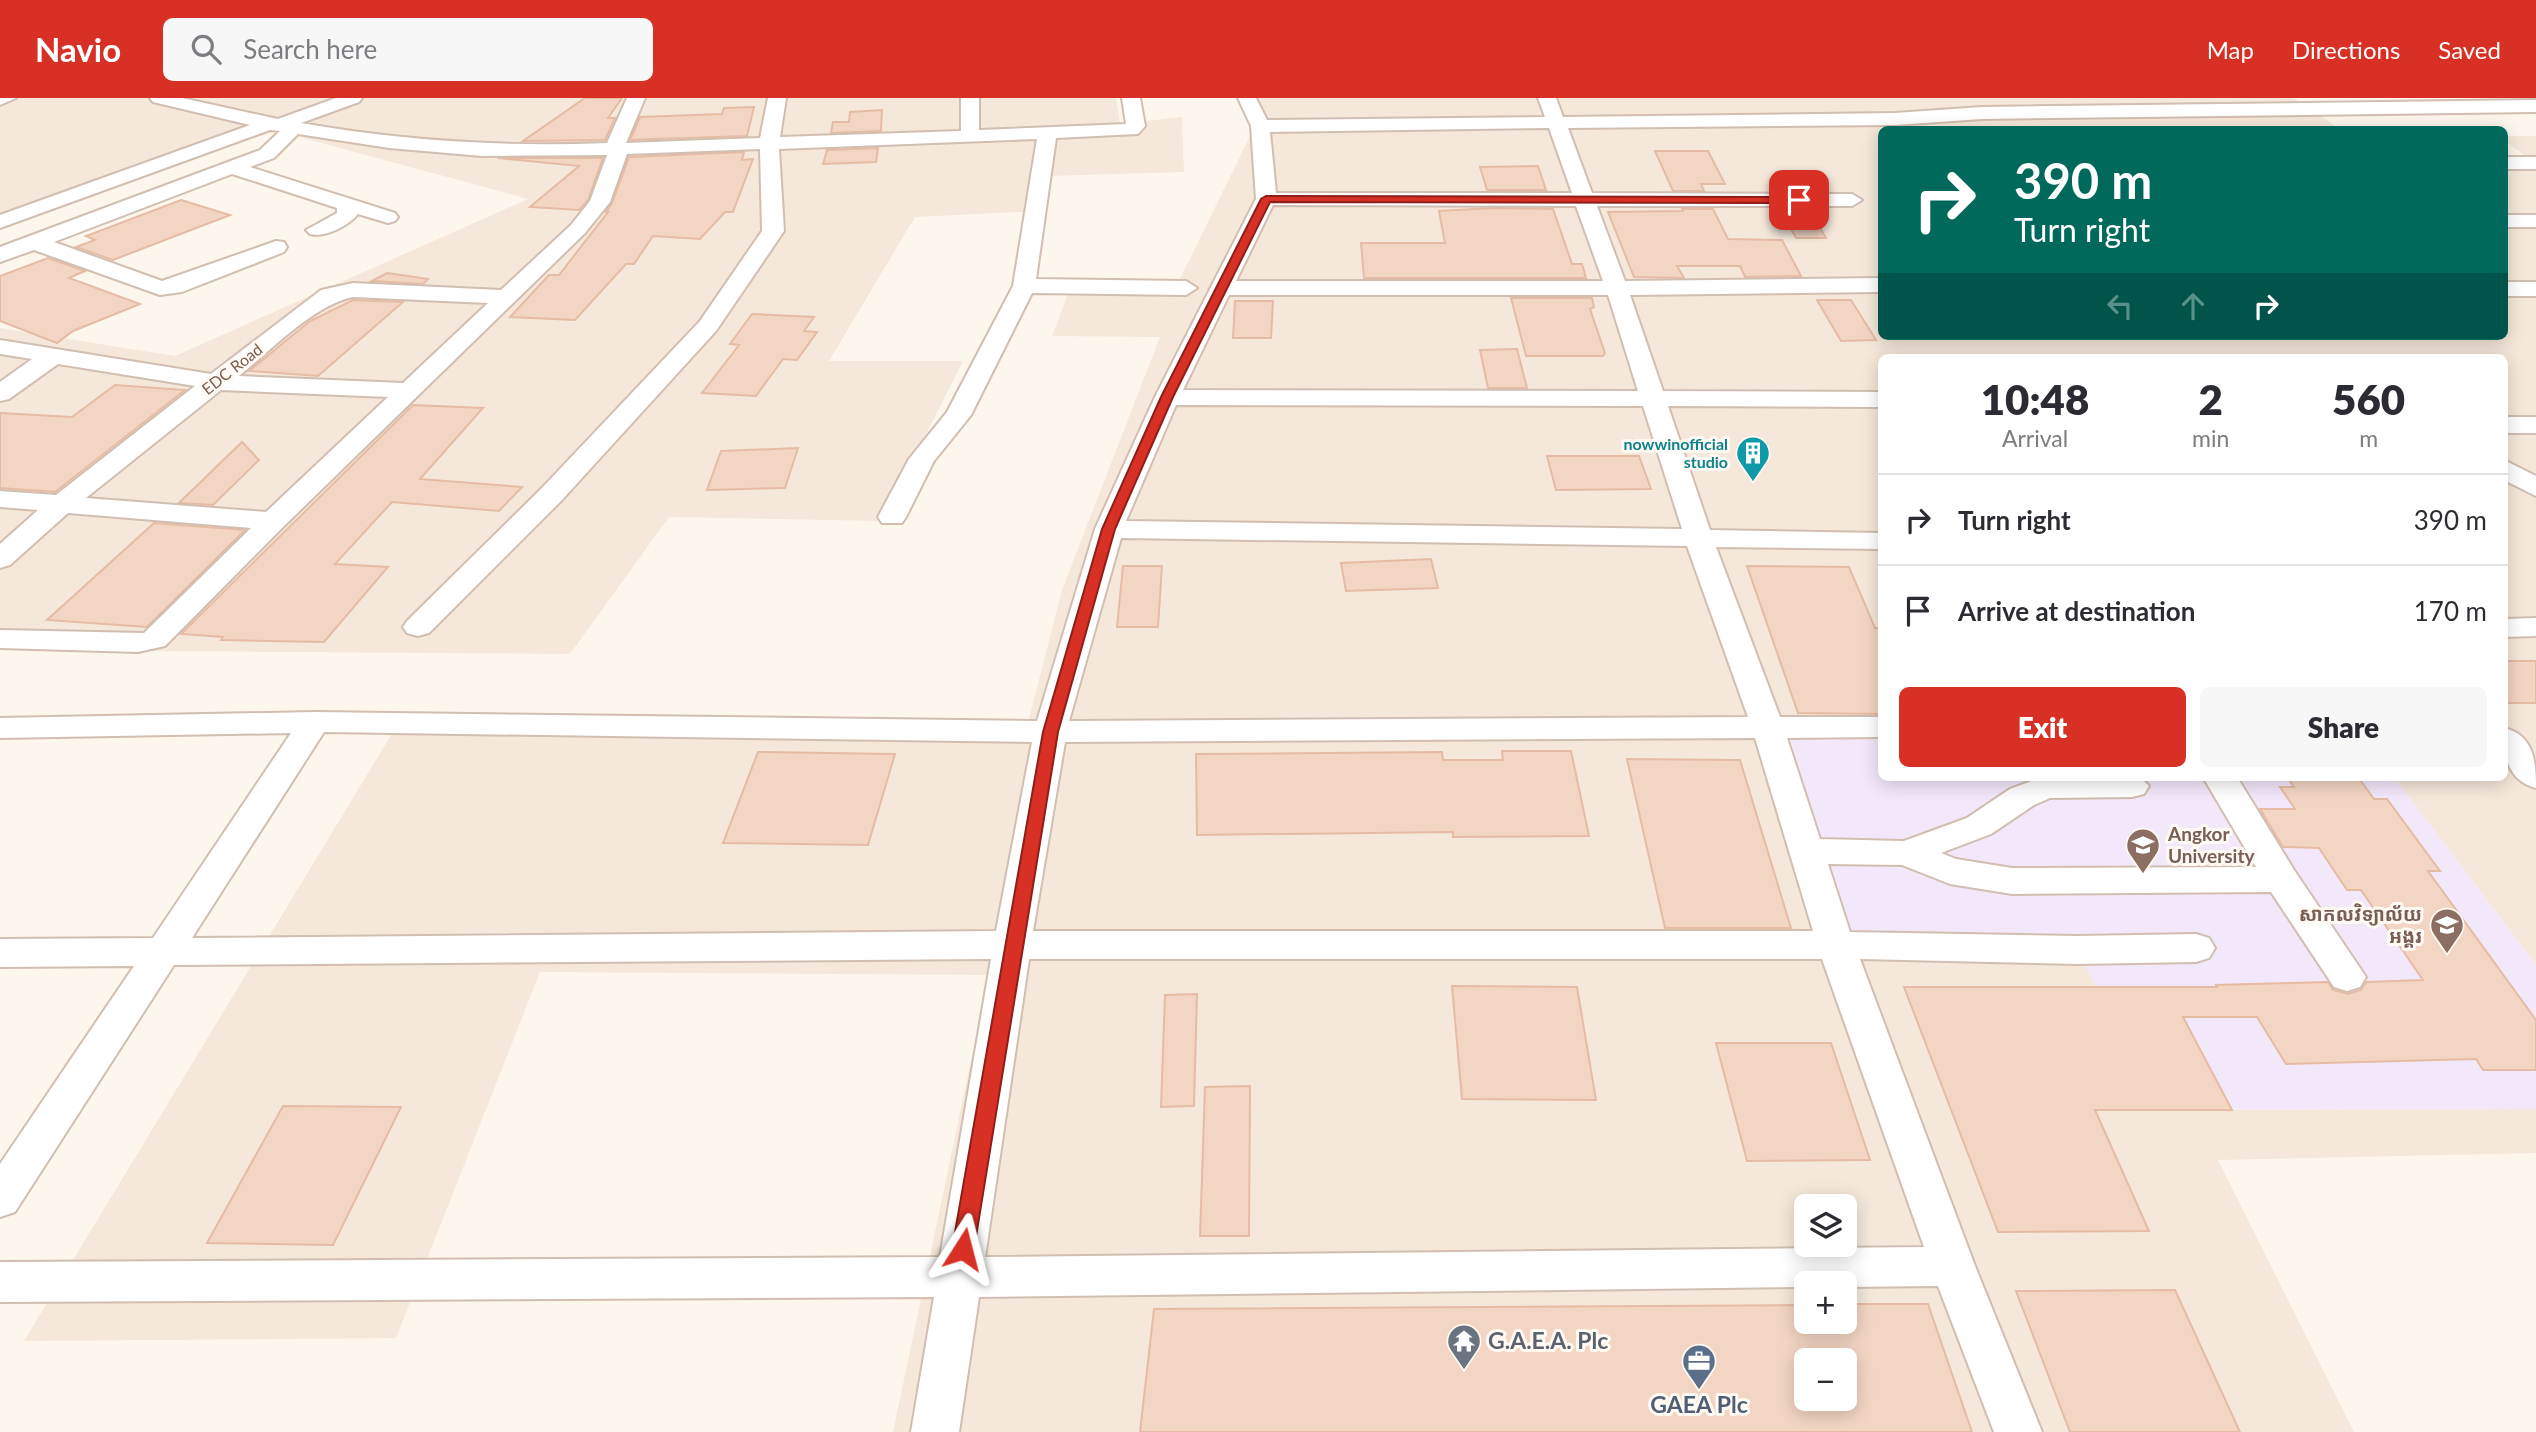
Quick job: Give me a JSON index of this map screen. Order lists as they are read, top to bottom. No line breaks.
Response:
{"streets":{"street":["EDC Road"]},"places":{"building":["nowwinofficial studio"],"school or university":["Angkor University","សាកលវិទ្យាល័យ អង្គរ"],"temple":["G.A.E.A. Plc"],"office":["GAEA Plc"]},"page":{"header":"Navio","search":"Search here","nav":["Map","Directions","Saved"],"turn":["390 m","Turn right"],"eta":["10:48","Arrival","2","min","560","m"],"list":[{"name":"Turn right","value":"390 m"},{"name":"Arrive at destination","value":"170 m"}],"buttons":["Exit","Share"],"map_buttons":["+","−"]}}
